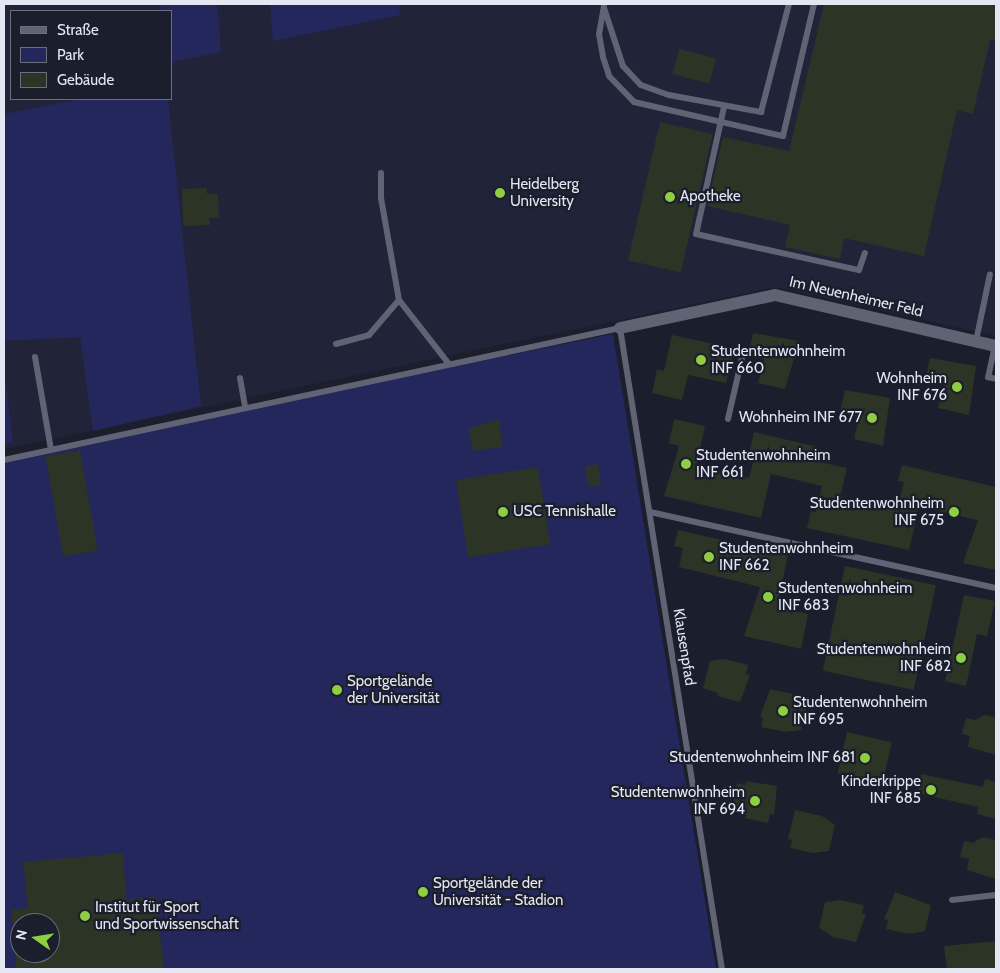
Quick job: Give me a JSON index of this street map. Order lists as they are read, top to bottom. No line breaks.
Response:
{"streets":{"street":["Im Neuenheimer Feld"],"lane":["Klausenpfad"]},"crossings":[["Im Neuenheimer Feld","Klausenpfad"]],"places":["Heidelberg University","Apotheke","Studentenwohnheim INF 660","Wohnheim INF 676","Wohnheim INF 677","Studentenwohnheim INF 661","USC Tennishalle","Studentenwohnheim INF 675","Studentenwohnheim INF 662","Studentenwohnheim INF 683","Studentenwohnheim INF 682","Sportgelände der Universität","Studentenwohnheim INF 695","Studentenwohnheim INF 681","Kinderkrippe INF 685","Studentenwohnheim INF 694","Sportgelände der Universität - Stadion","Institut für Sport und Sportwissenschaft"],"legend":["Straße","Park","Gebäude"],"north":"left"}
